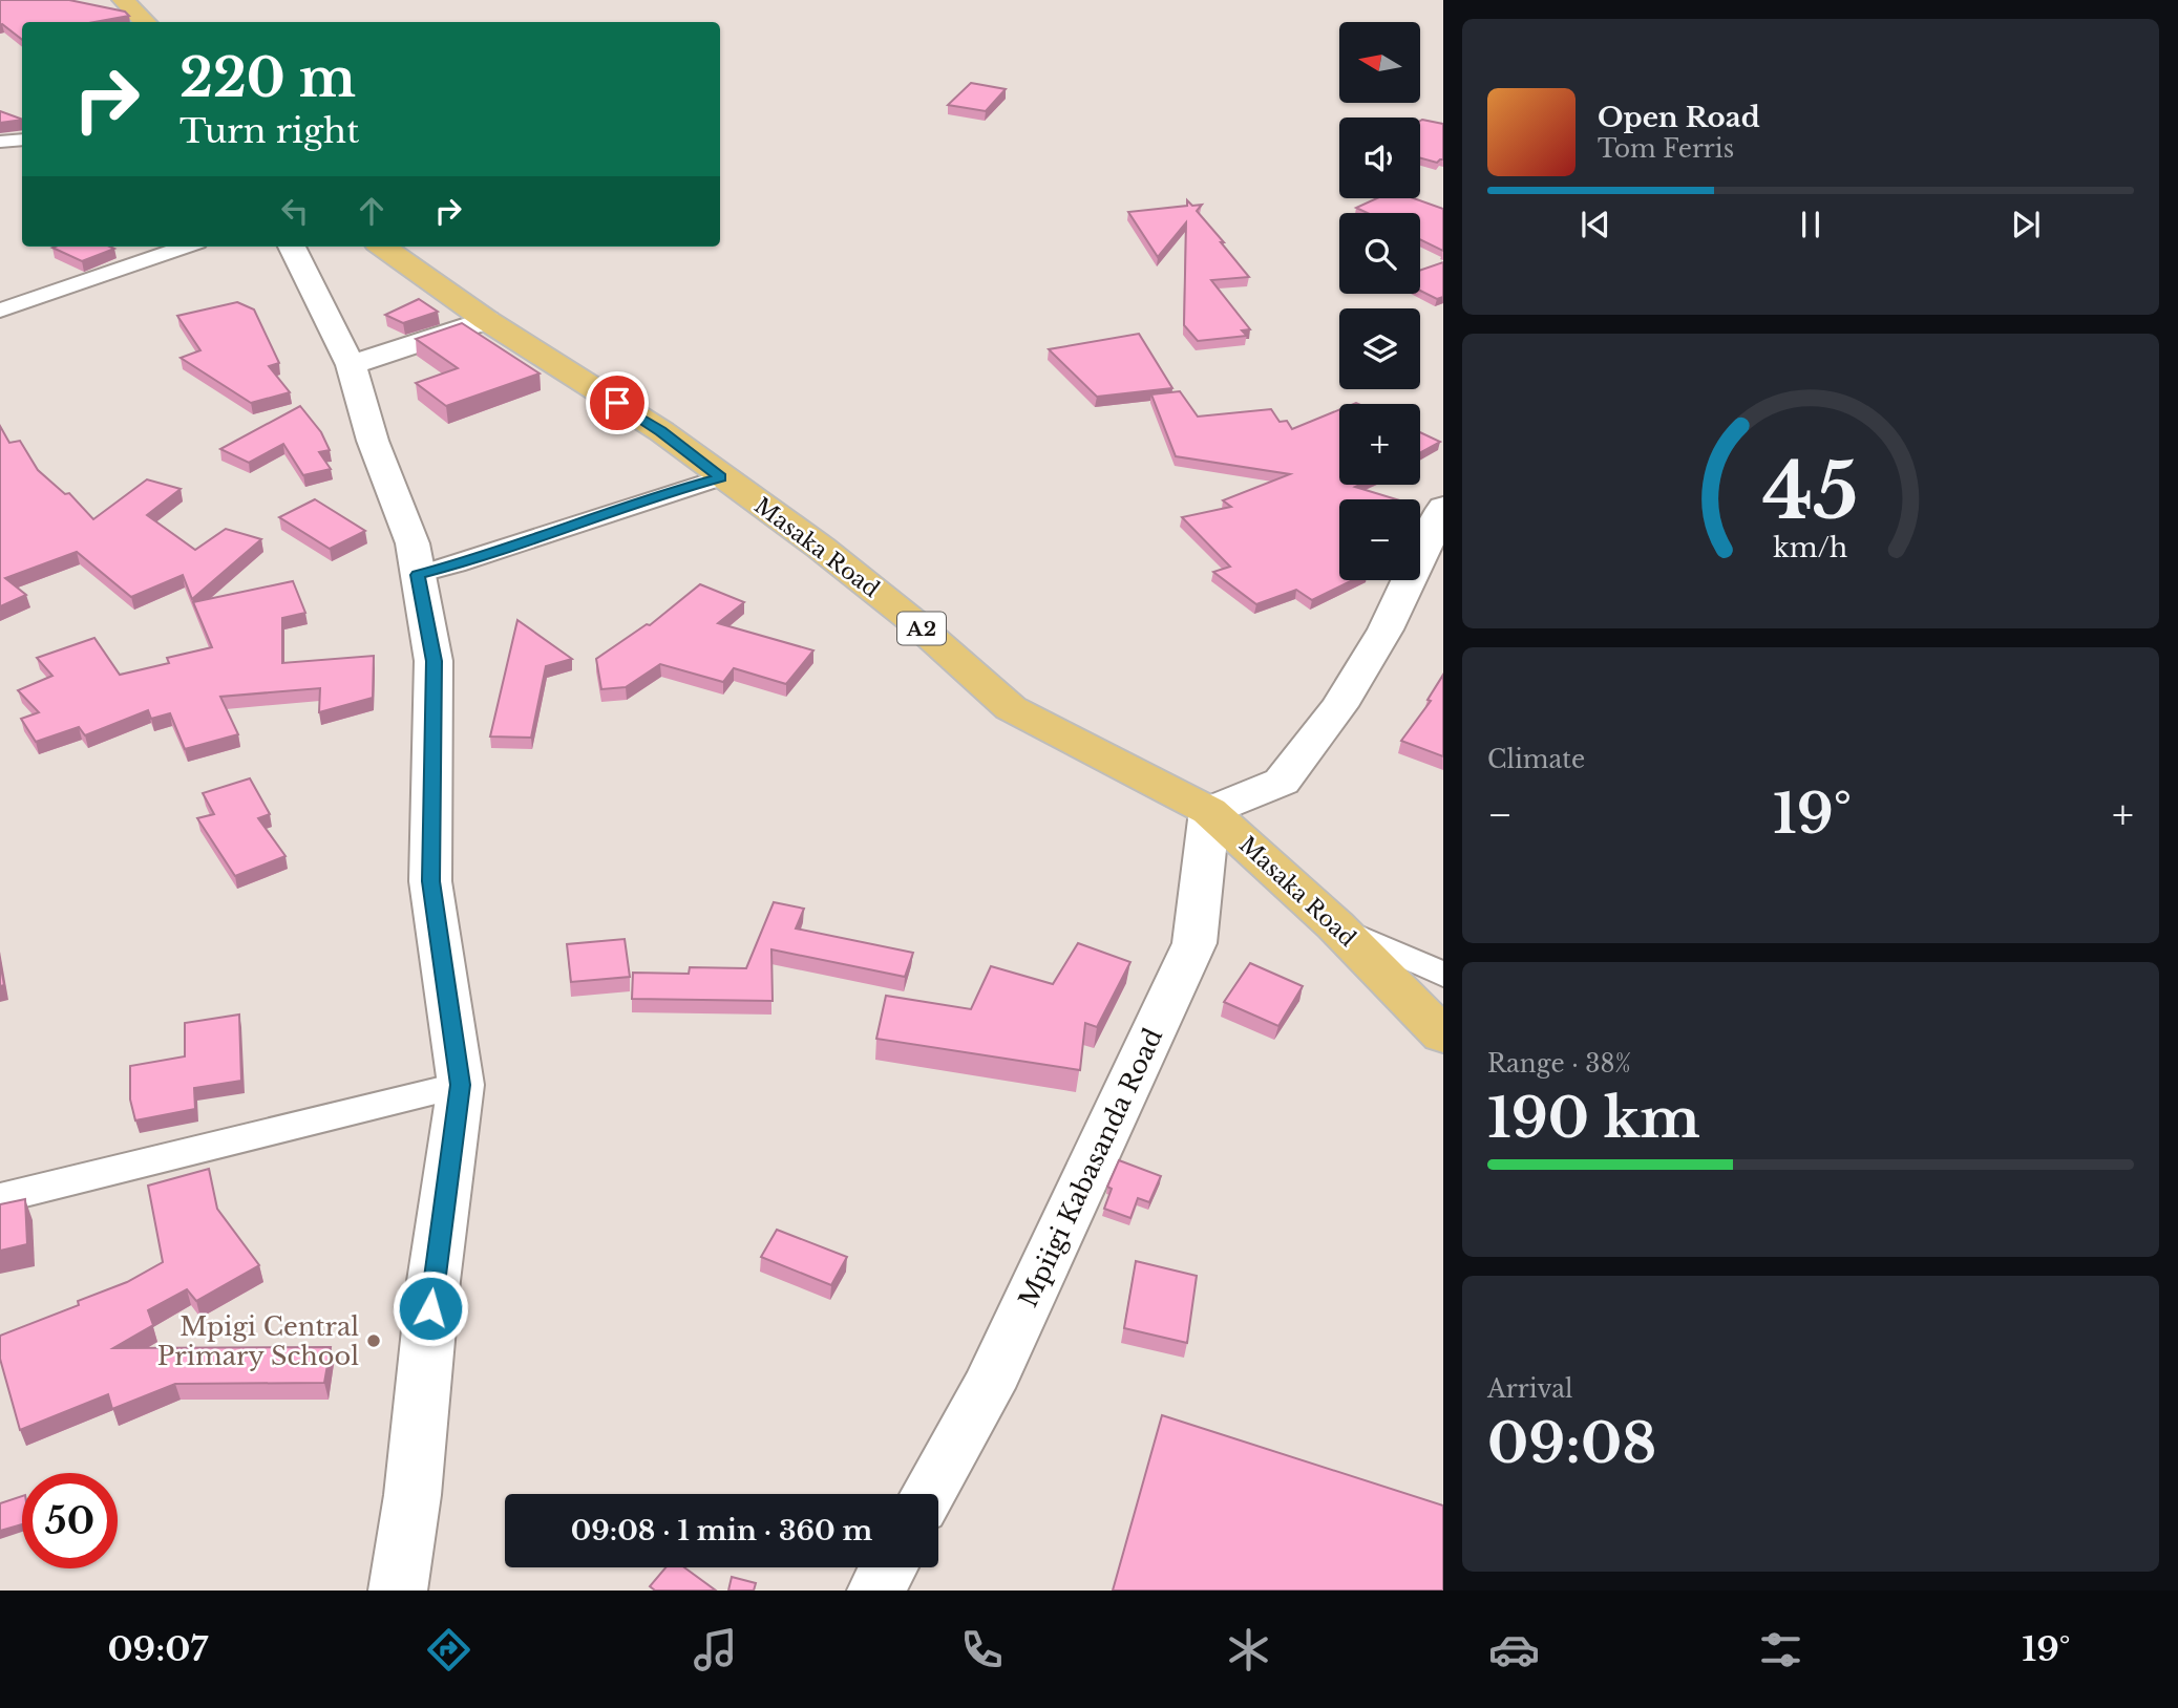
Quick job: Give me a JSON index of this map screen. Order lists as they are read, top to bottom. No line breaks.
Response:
{"streets":{"main road":["Masaka Road","A2","Mpiigi Kabasanda Road"]},"crossings":[["Masaka Road","Mpiigi Kabasanda Road"]],"places":["Mpigi Central Primary School"],"north":"left","page":{"map_buttons":["+","−"],"turn":["220 m","Turn right"],"song":["Open Road","Tom Ferris"],"tile":["Climate",["Range · 38%","190 km"],["Arrival","09:08"]],"heat":["−","19°","+"],"limit":"50","trip":"09:08 · 1 min · 360 m","tabs":["09:07","19°"],"gauge":["45","km/h"]}}
